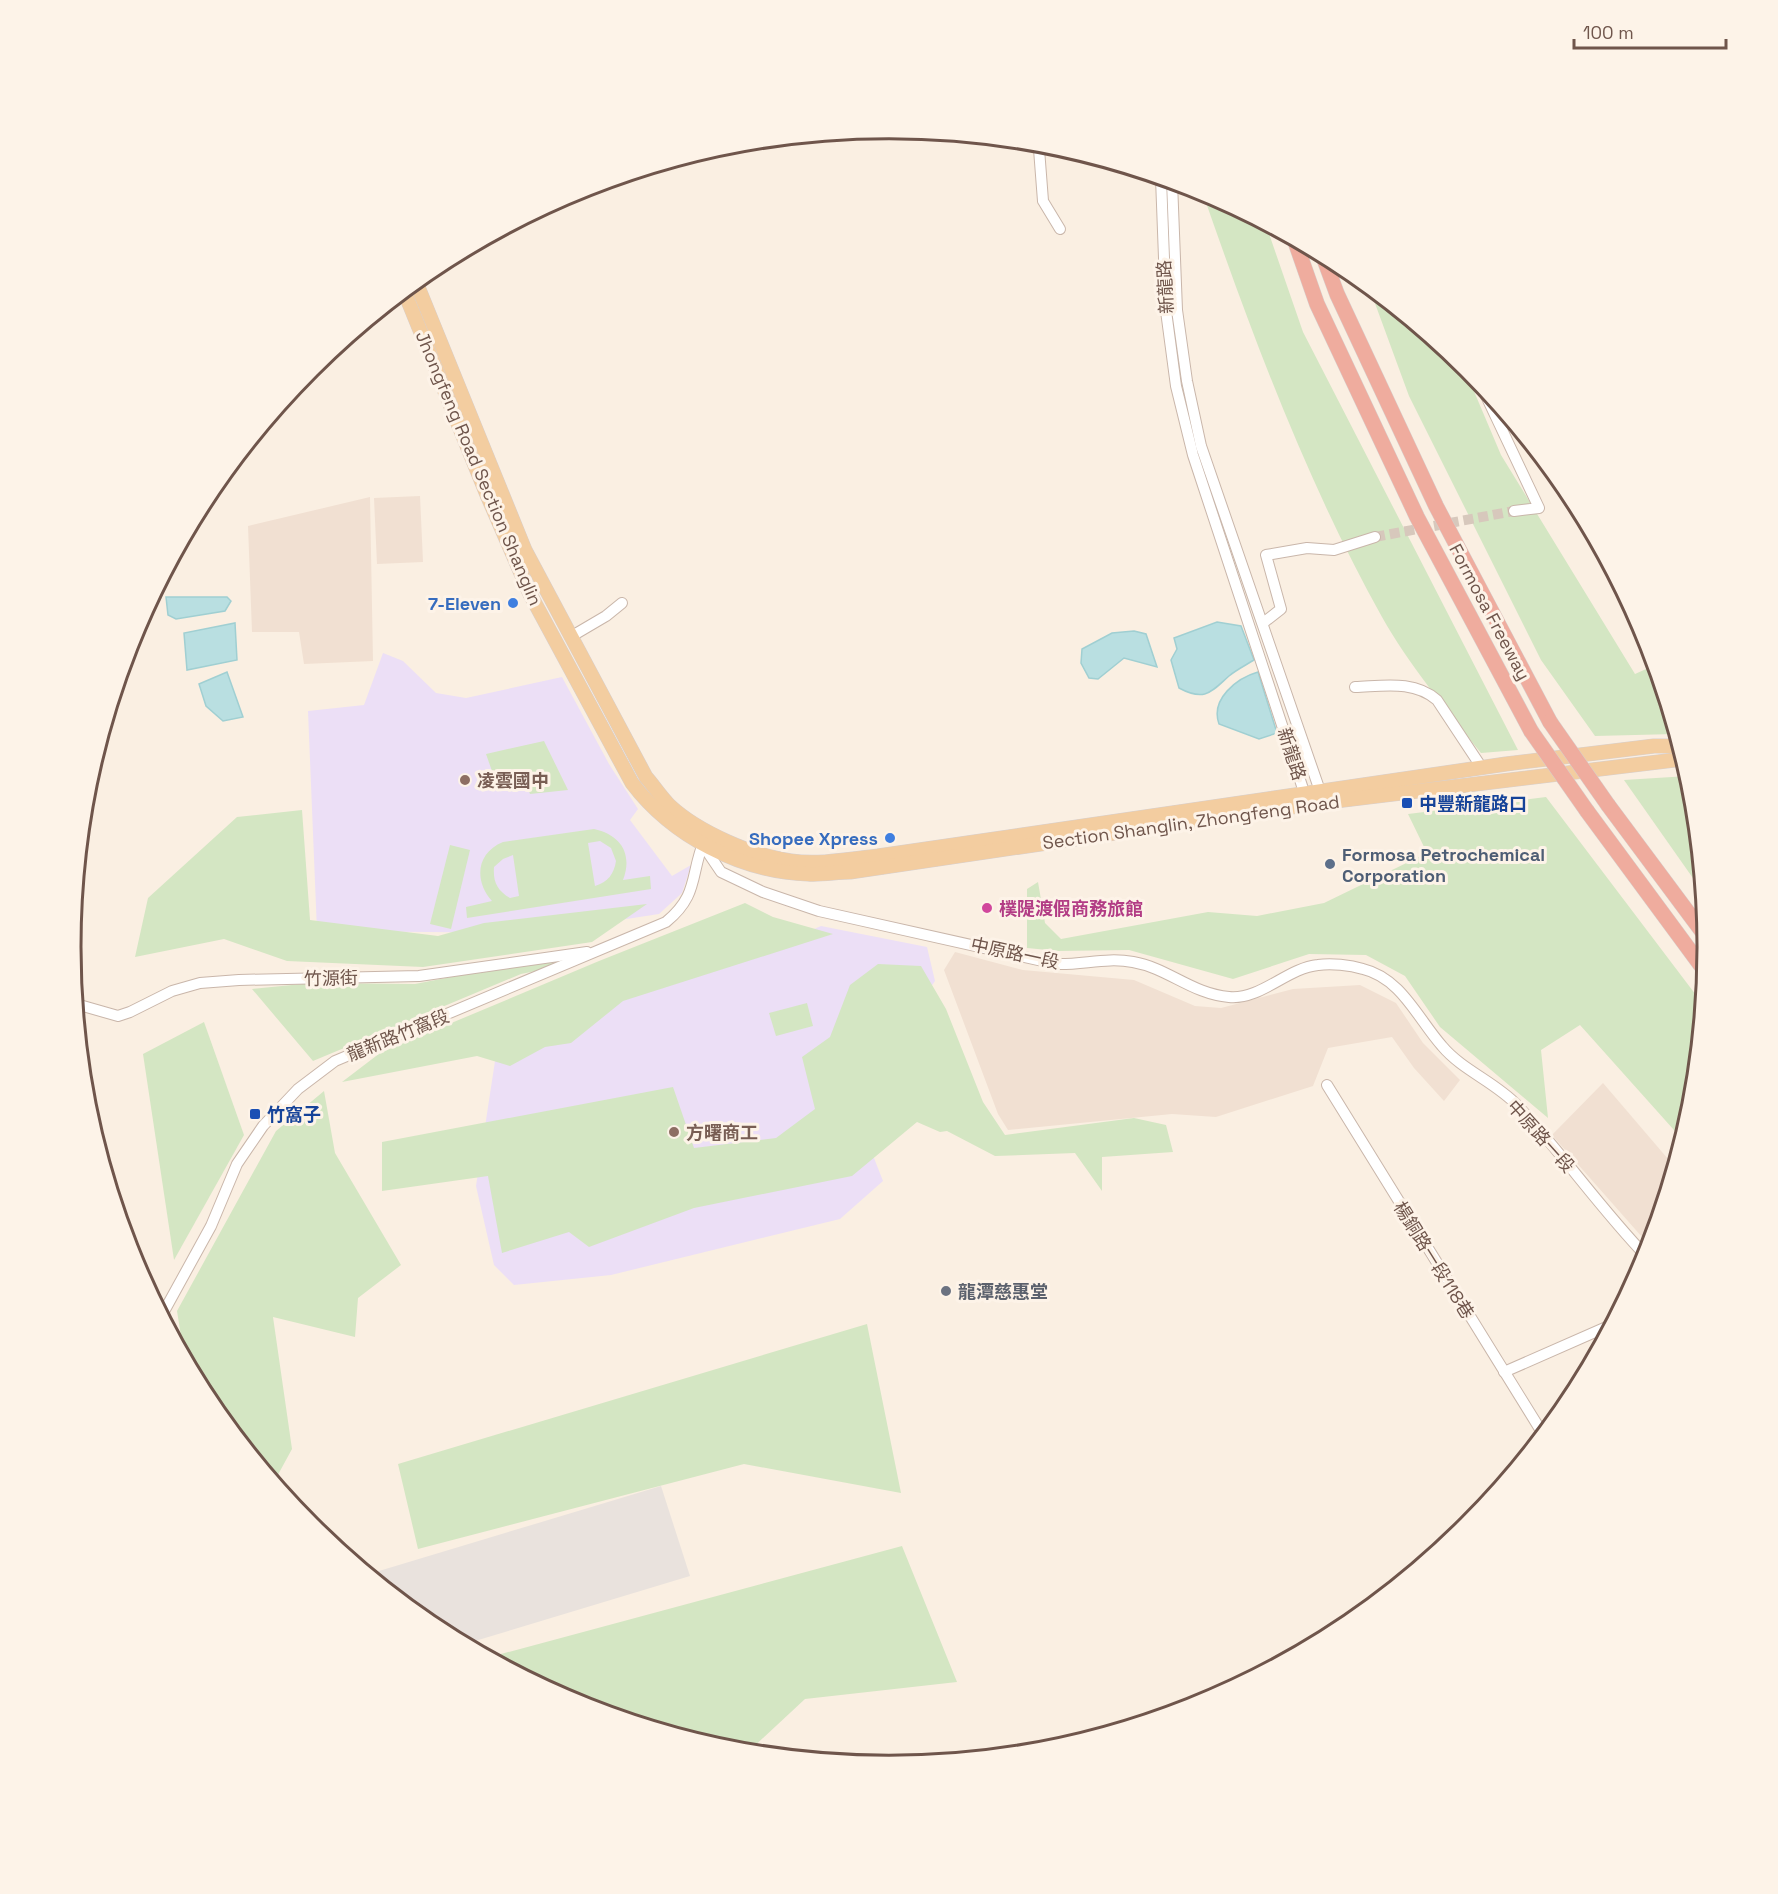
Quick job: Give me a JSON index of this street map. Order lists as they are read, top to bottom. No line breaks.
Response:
{"streets":{"highway":["Formosa Freeway"],"main road":["Jhongfeng Road Section Shanglin","Section Shanglin, Zhongfeng Road"],"street":["新龍路","中原路一段","竹源街","龍新路竹窩段","楊銅路一段118巷"]},"crossings":[["新龍路","Section Shanglin, Zhongfeng Road"],["Jhongfeng Road Section Shanglin","Section Shanglin, Zhongfeng Road"],["Jhongfeng Road Section Shanglin","中原路一段"],["Jhongfeng Road Section Shanglin","龍新路竹窩段"],["Section Shanglin, Zhongfeng Road","中原路一段"],["Section Shanglin, Zhongfeng Road","龍新路竹窩段"],["中原路一段","龍新路竹窩段"],["竹源街","龍新路竹窩段"]],"places":{"other":["7-Eleven","凌雲國中","Shopee Xpress","Formosa Petrochemical Corporation","樸隄渡假商務旅館","方曙商工","龍潭慈惠堂"],"transit":["中豐新龍路口","竹窩子"]},"scale_bar":"100 m"}
